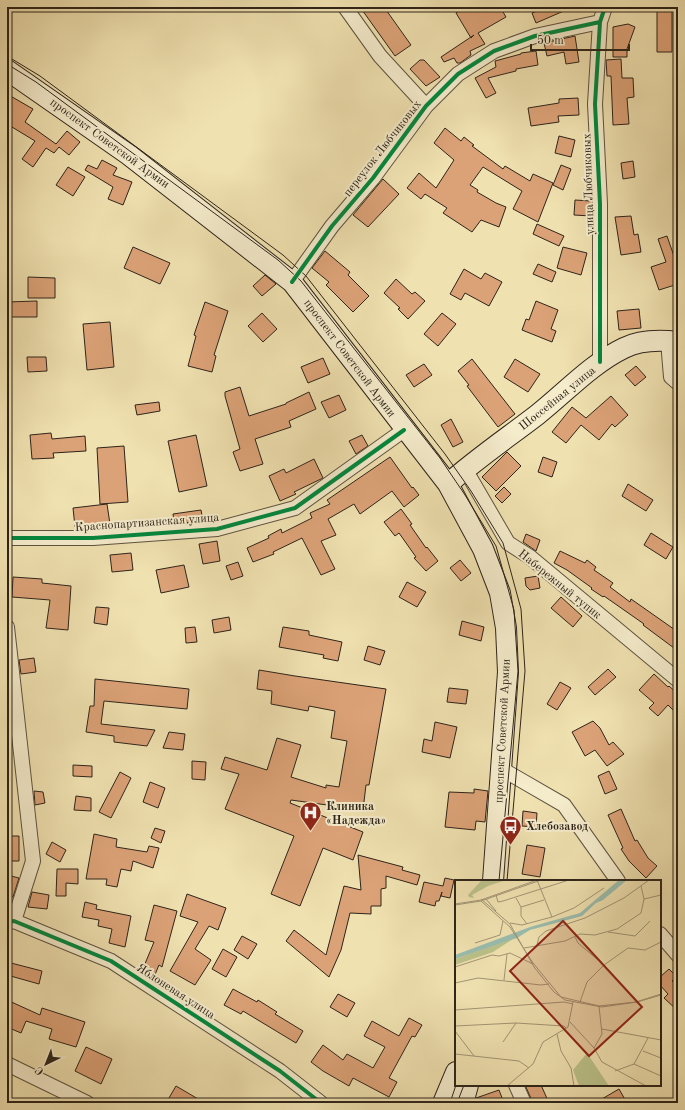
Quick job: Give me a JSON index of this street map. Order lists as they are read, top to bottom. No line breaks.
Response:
{"streets":{"main road":["проспект Советской Армии","Шоссейная улица"],"street":["переулок Любчиковых","улица Любчиковых","Краснопартизанская улица","Набережный тупик","Яблоневая улица"]},"crossings":[["проспект Советской Армии","переулок Любчиковых"],["проспект Советской Армии","Шоссейная улица"],["проспект Советской Армии","Краснопартизанская улица"],["переулок Любчиковых","улица Любчиковых"],["улица Любчиковых","Шоссейная улица"],["Шоссейная улица","Набережный тупик"]],"places":{"hospital":["Клиника «Надежда»"],"bus stop":["Хлебозавод"]},"scale_bar":"50 m","north":"bottom left"}
